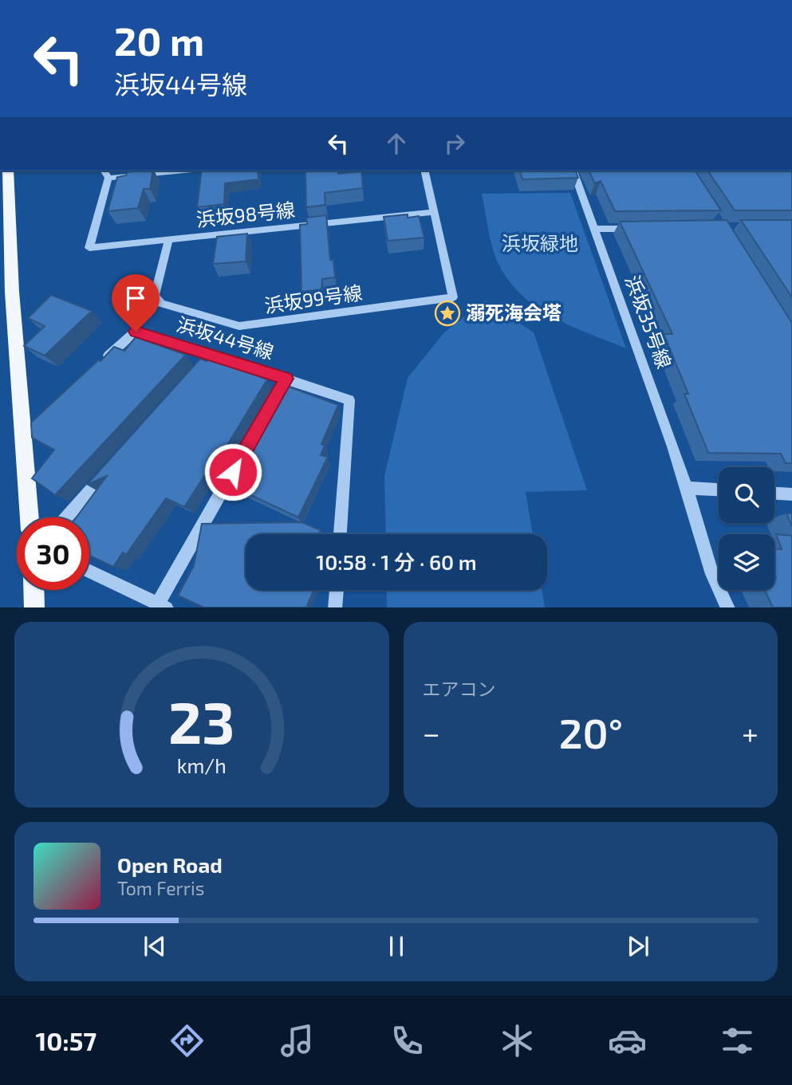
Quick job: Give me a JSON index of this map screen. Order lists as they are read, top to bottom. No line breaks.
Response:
{"streets":{"street":["浜坂98号線","浜坂99号線","浜坂35号線","浜坂44号線"]},"crossings":[["浜坂98号線","浜坂99号線"]],"parks":["浜坂緑地"],"places":{"place":["溺死海会塔"]},"page":{"turn":["20 m","浜坂44号線"],"limit":"30","trip":"10:58 · 1 分 · 60 m","tile":"エアコン","heat":["−","20°","+"],"song":["Open Road","Tom Ferris"],"tabs":"10:57","gauge":["23","km/h"]}}
